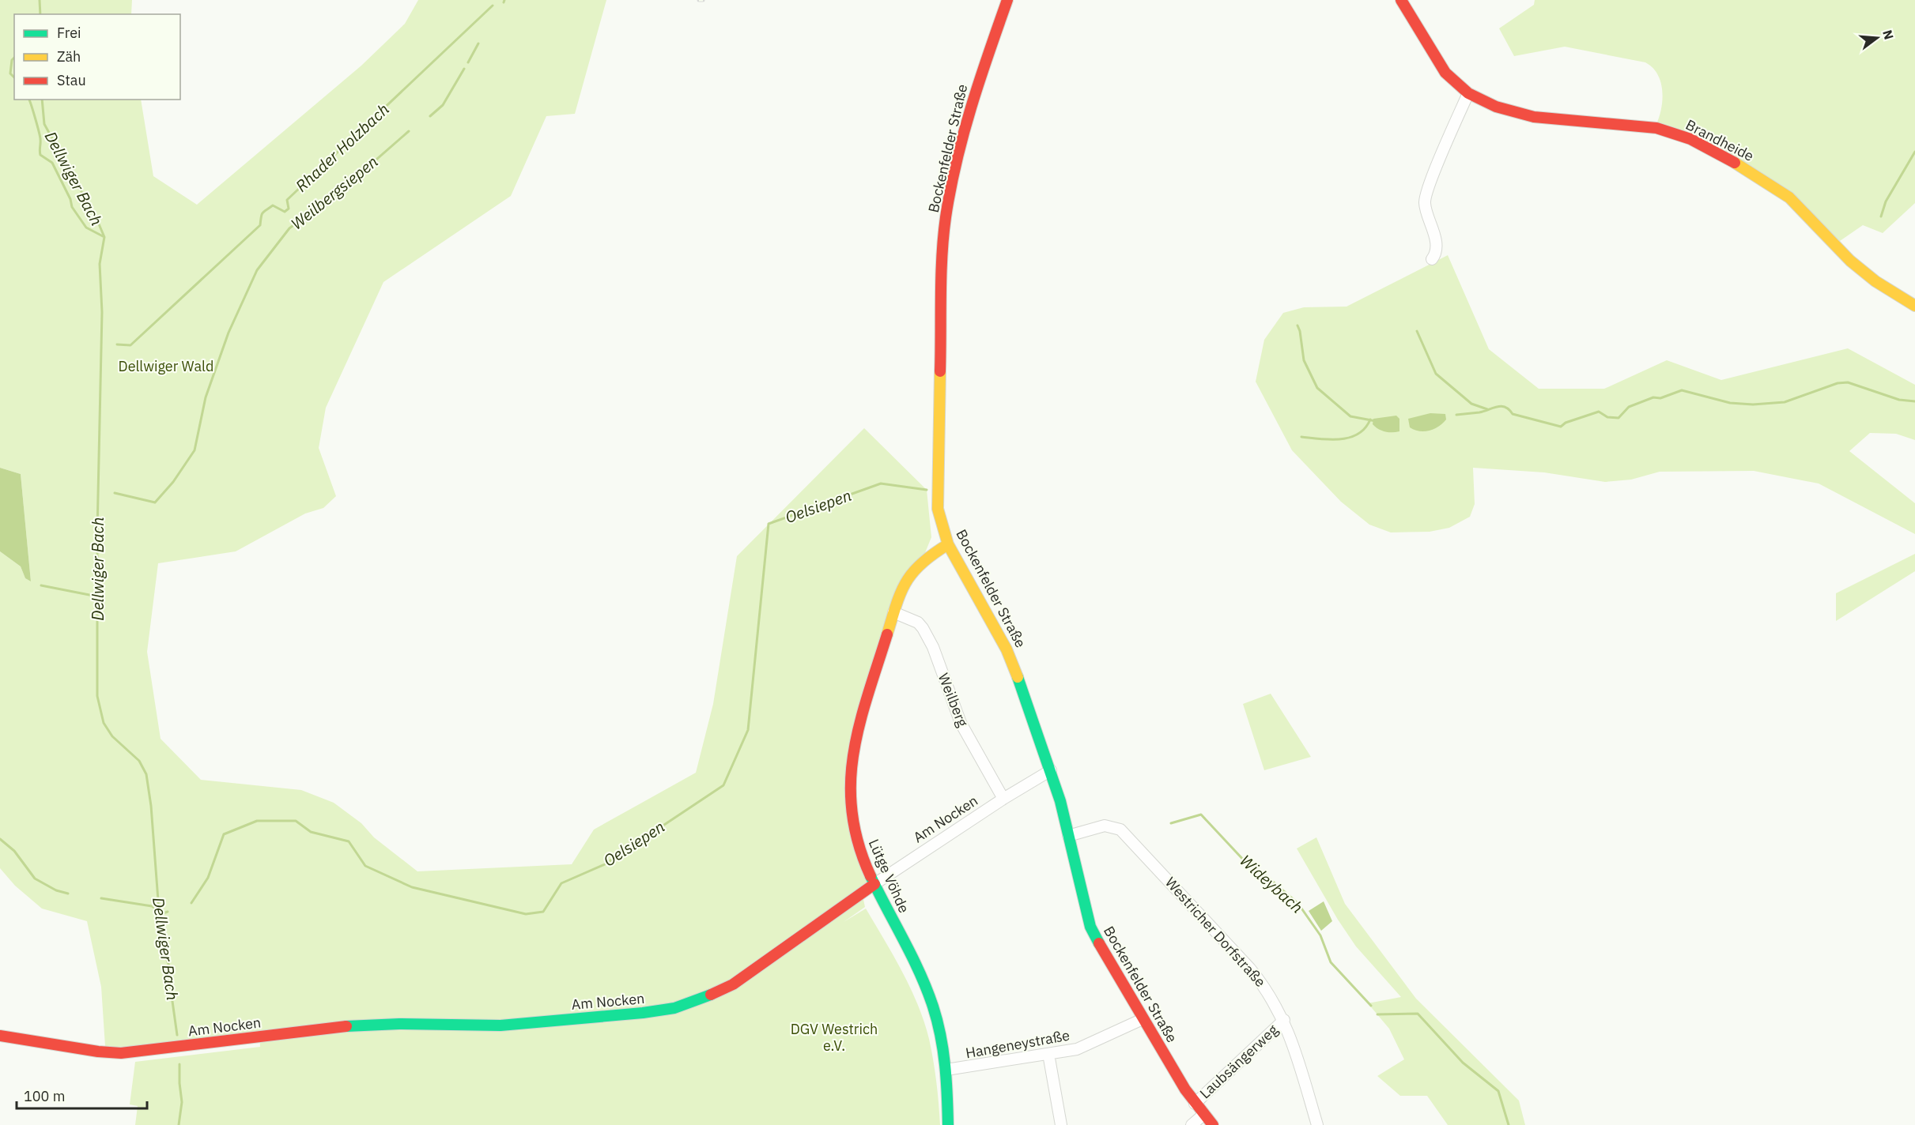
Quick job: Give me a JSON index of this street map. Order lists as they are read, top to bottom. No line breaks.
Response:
{"streets":{"street":["Brandheide","Bockenfelder Straße","Weilberg","Am Nocken","Lütge Vöhde","Westricher Dorfstraße","Hangeneystraße","Laubsängerweg"]},"crossings":[["Bockenfelder Straße","Am Nocken"],["Bockenfelder Straße","Lütge Vöhde"],["Bockenfelder Straße","Westricher Dorfstraße"],["Bockenfelder Straße","Hangeneystraße"],["Bockenfelder Straße","Laubsängerweg"],["Weilberg","Am Nocken"],["Weilberg","Lütge Vöhde"],["Am Nocken","Lütge Vöhde"],["Lütge Vöhde","Hangeneystraße"],["Westricher Dorfstraße","Laubsängerweg"]],"water":["Rhader Holzbach","Dellwiger Bach","Weilbergsiepen","Oelsiepen","Wideybach"],"parks":["Dellwiger Wald","DGV Westrich e.V."],"legend":["Frei","Zäh","Stau"],"scale_bar":"100 m","north":"right"}
